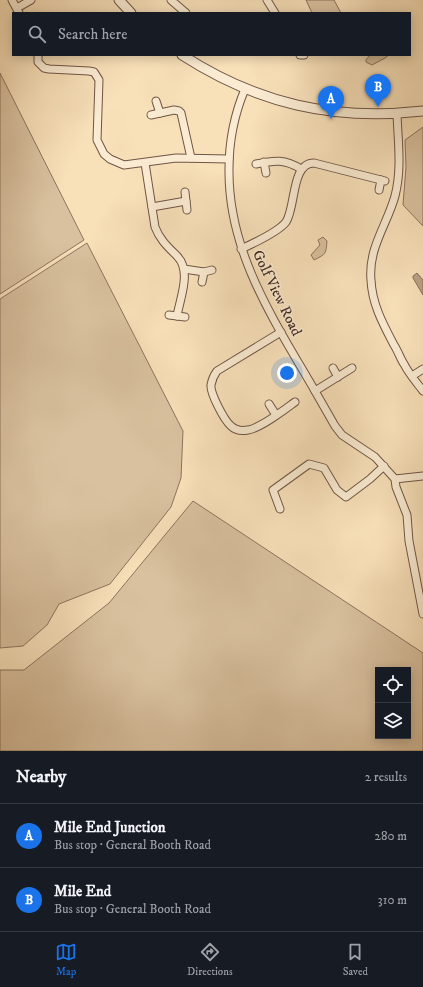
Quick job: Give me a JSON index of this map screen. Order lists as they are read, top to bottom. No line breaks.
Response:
{"streets":{"street":["Golf View Road"]},"page":{"search":"Search here","pins":["B","A"],"heading":["Nearby","2 results"],"list":[{"mark":"A","name":"Mile End Junction","note":"Bus stop · General Booth Road","value":"280 m"},{"mark":"B","name":"Mile End","note":"Bus stop · General Booth Road","value":"310 m"}],"nav":["Map","Directions","Saved"]}}
